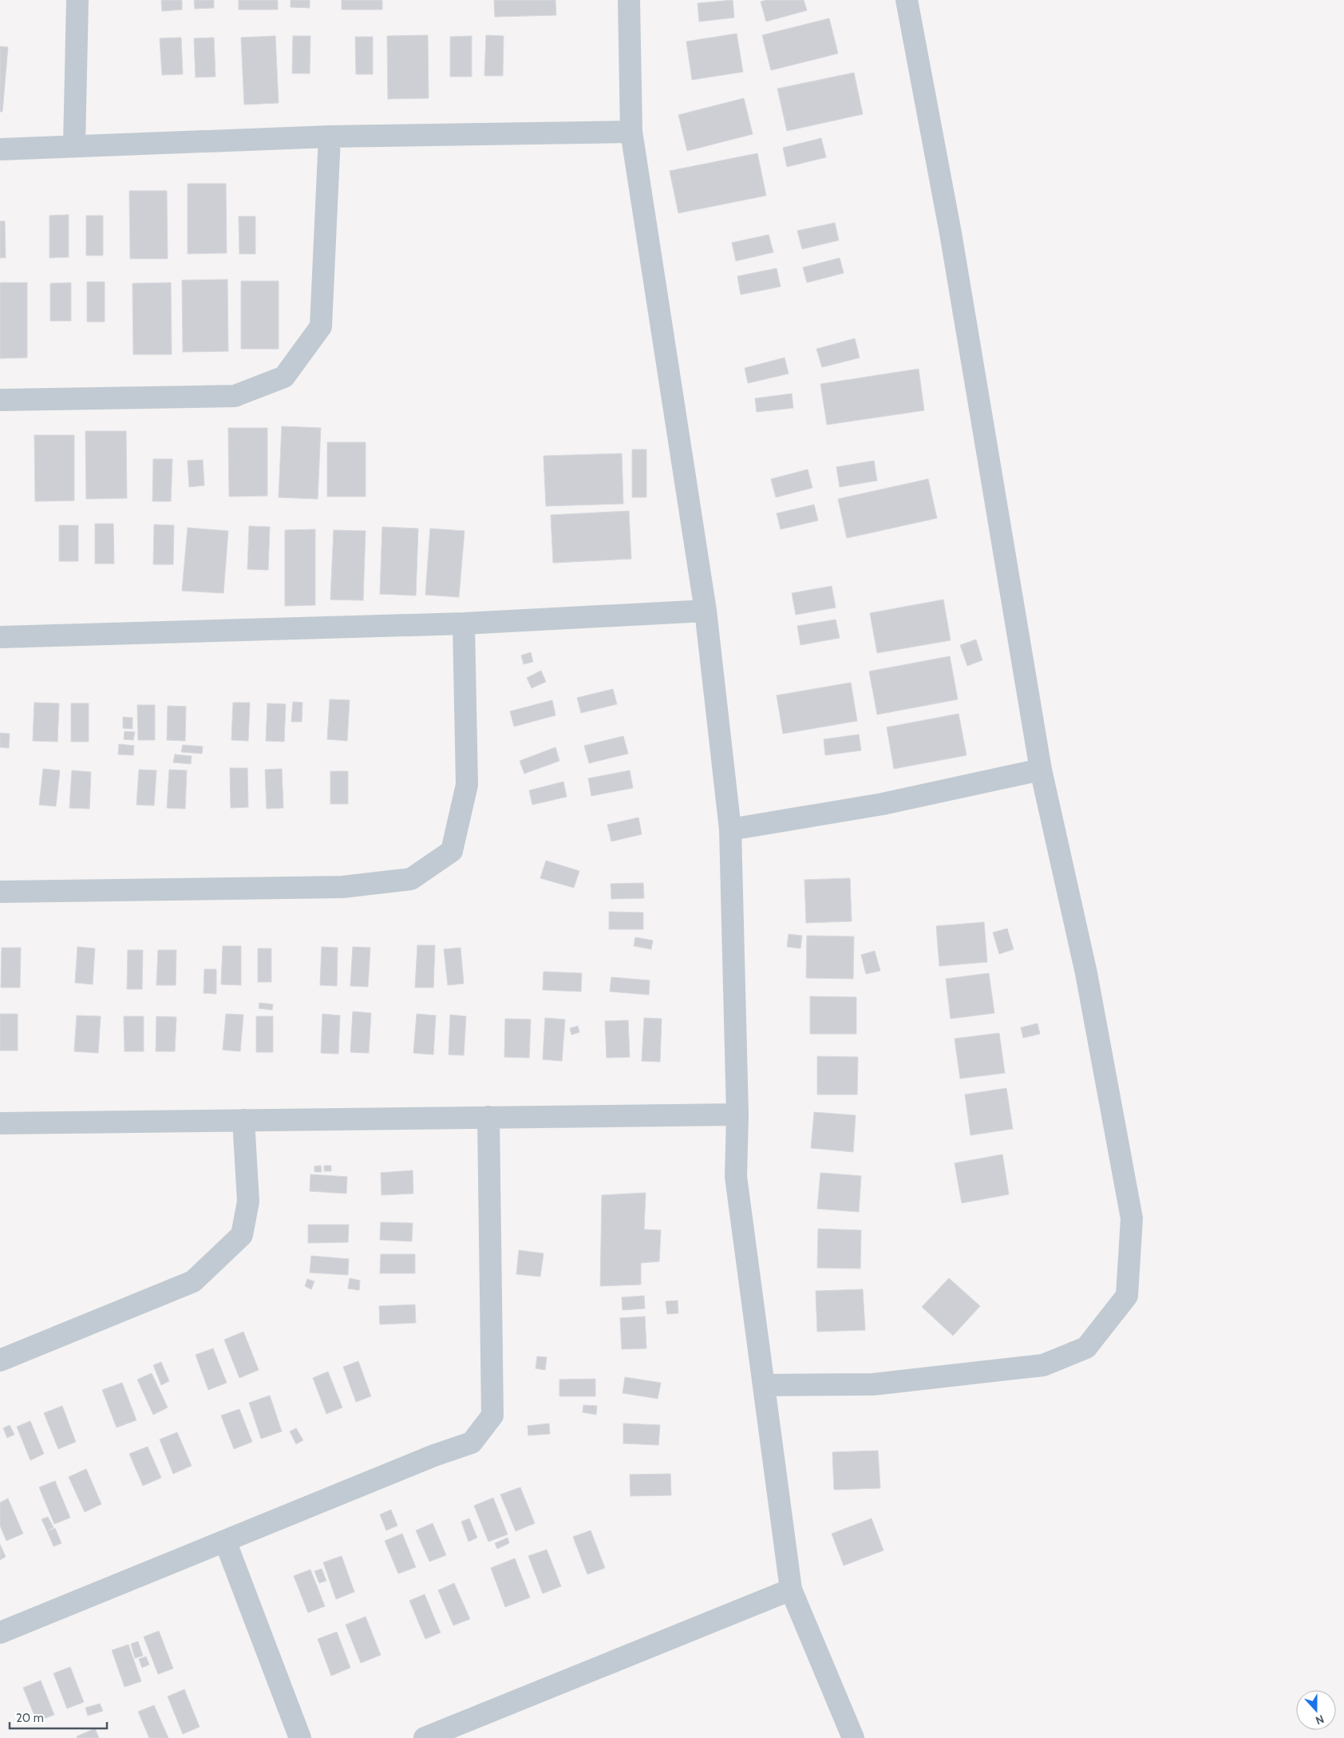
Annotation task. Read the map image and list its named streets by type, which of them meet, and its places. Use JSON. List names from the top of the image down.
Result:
{
  "scale_bar": "20 m",
  "north": "bottom"
}
